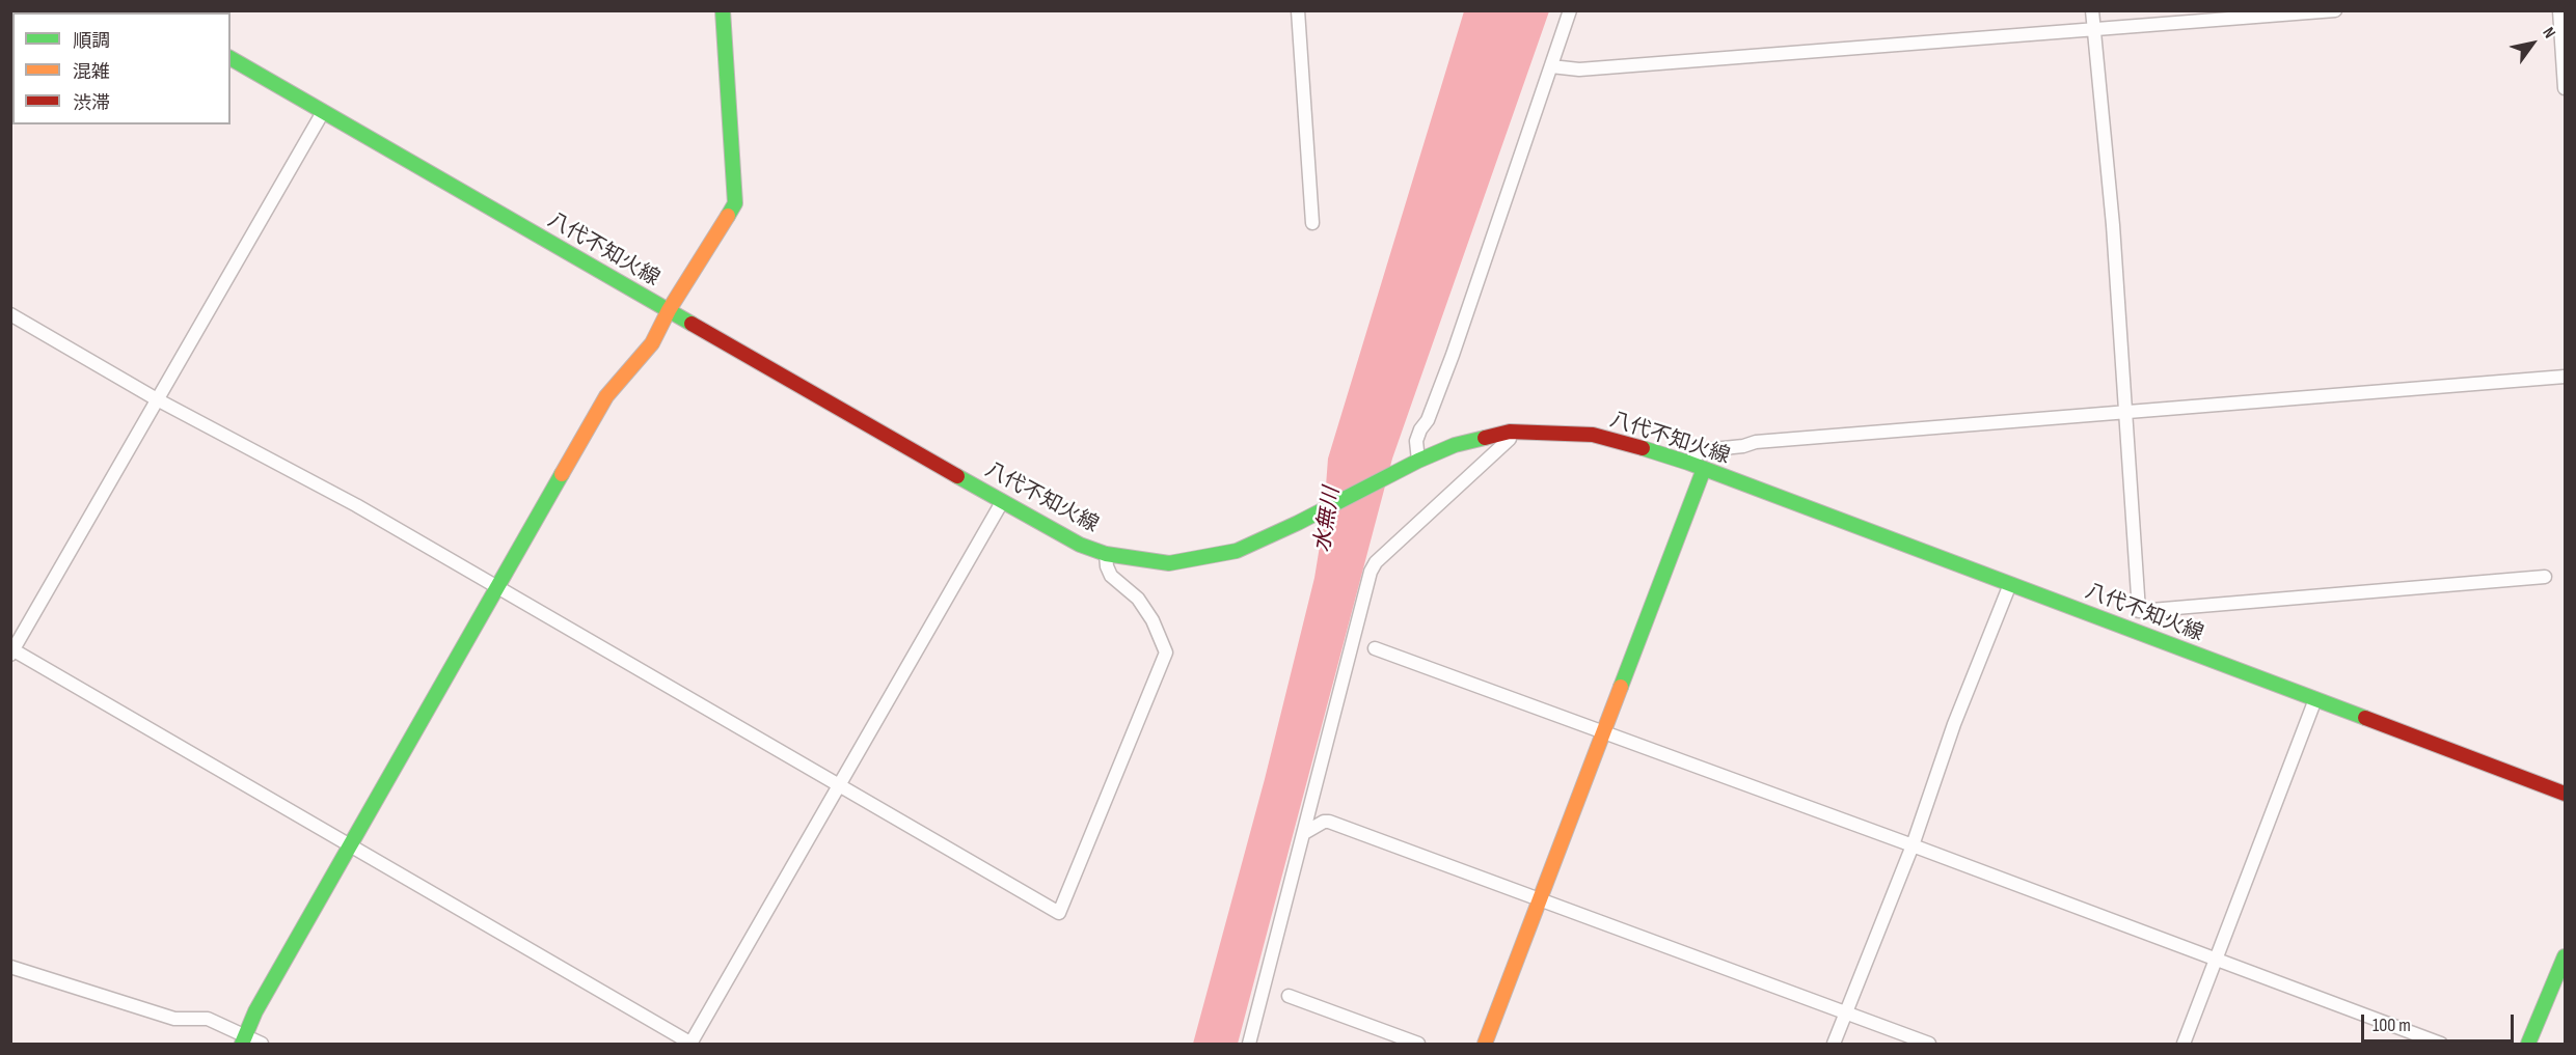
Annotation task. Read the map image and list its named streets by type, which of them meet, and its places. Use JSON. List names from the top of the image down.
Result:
{
  "streets": {
    "main road": ["八代不知火線"]
  },
  "water": ["水無川"],
  "legend": ["順調", "混雑", "渋滞"],
  "scale_bar": "100 m",
  "north": "top right"
}
